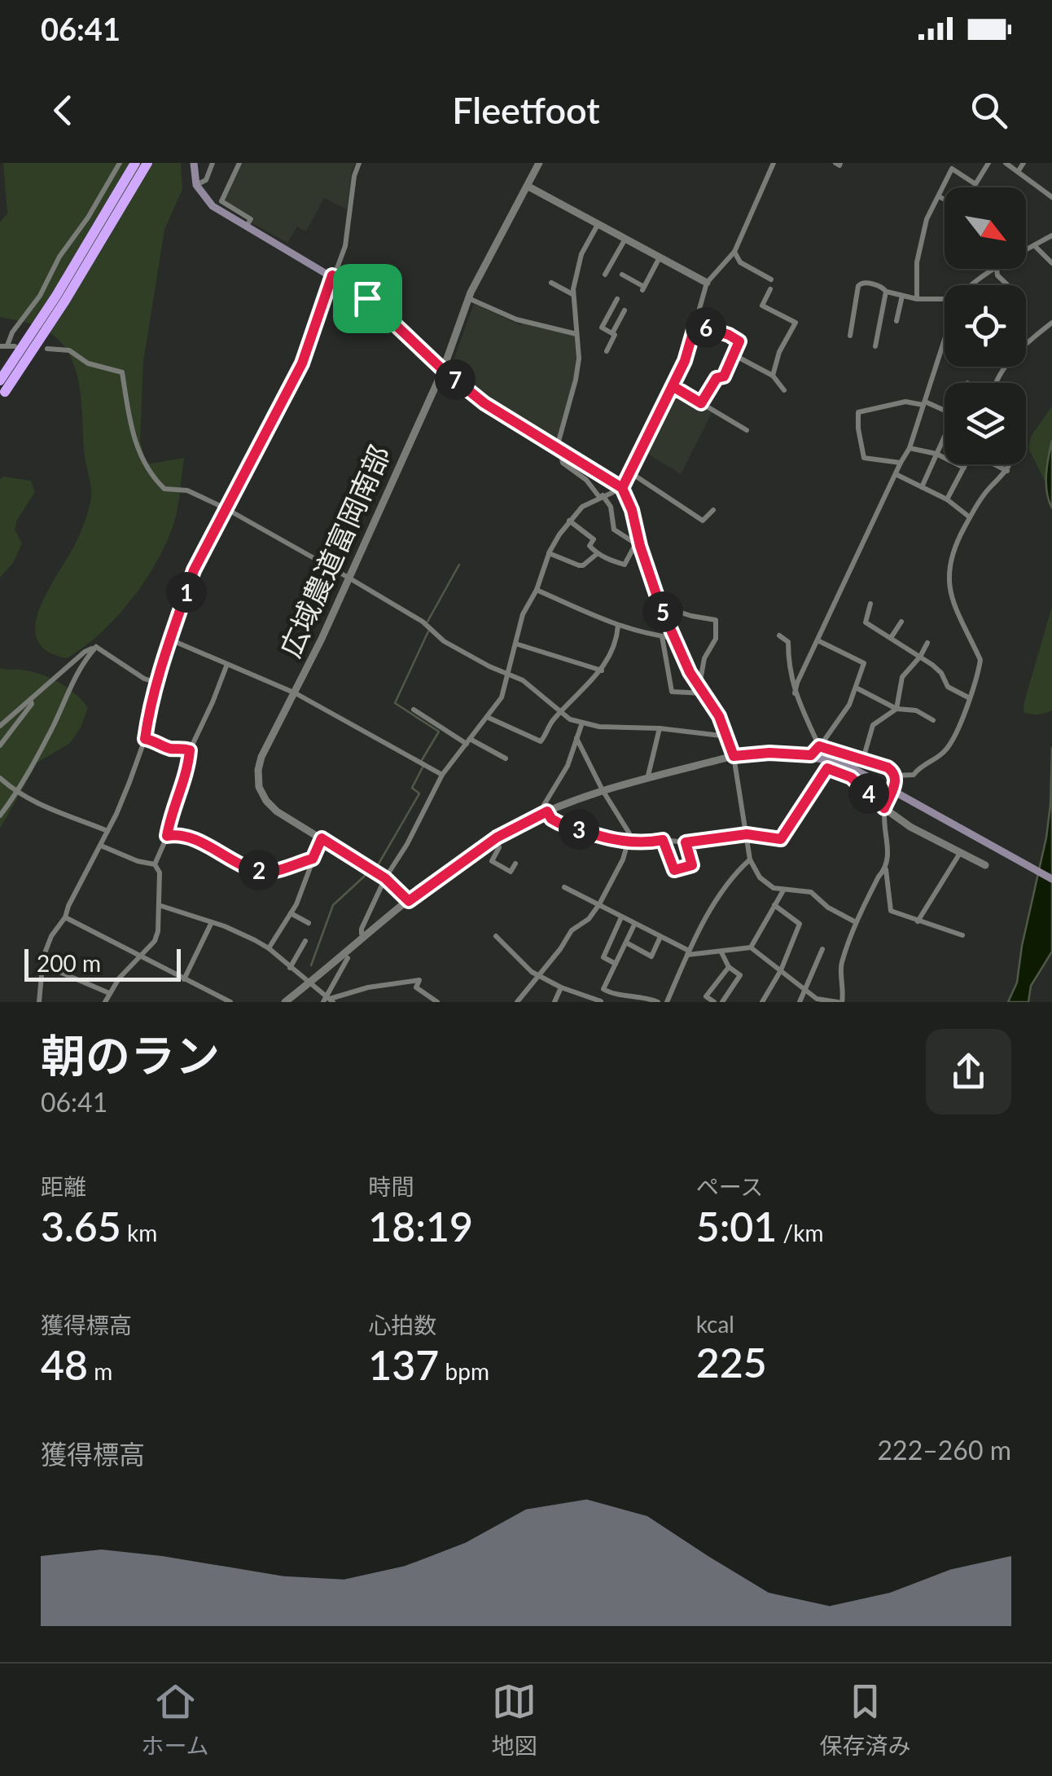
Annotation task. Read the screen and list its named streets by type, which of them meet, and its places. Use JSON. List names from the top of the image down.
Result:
{
  "streets": {
    "street": ["広域農道富岡南部"]
  },
  "scale_bar": "200 m",
  "north": "bottom right",
  "page": {
    "status": "06:41",
    "header": "Fleetfoot",
    "pins": [
      "6",
      "7",
      "1",
      "5",
      "4",
      "3",
      "2"
    ],
    "scale": "200 m",
    "heading": ["朝のラン", "06:41"],
    "stats": [
      ["距離", "3.65 km"],
      ["時間", "18:19"],
      ["ペース", "5:01 /km"],
      ["獲得標高", "48 m"],
      ["心拍数", "137 bpm"],
      ["kcal", "225"]
    ],
    "chart": ["獲得標高", "222–260 m"],
    "tabs": ["ホーム", "地図", "保存済み"]
  }
}
